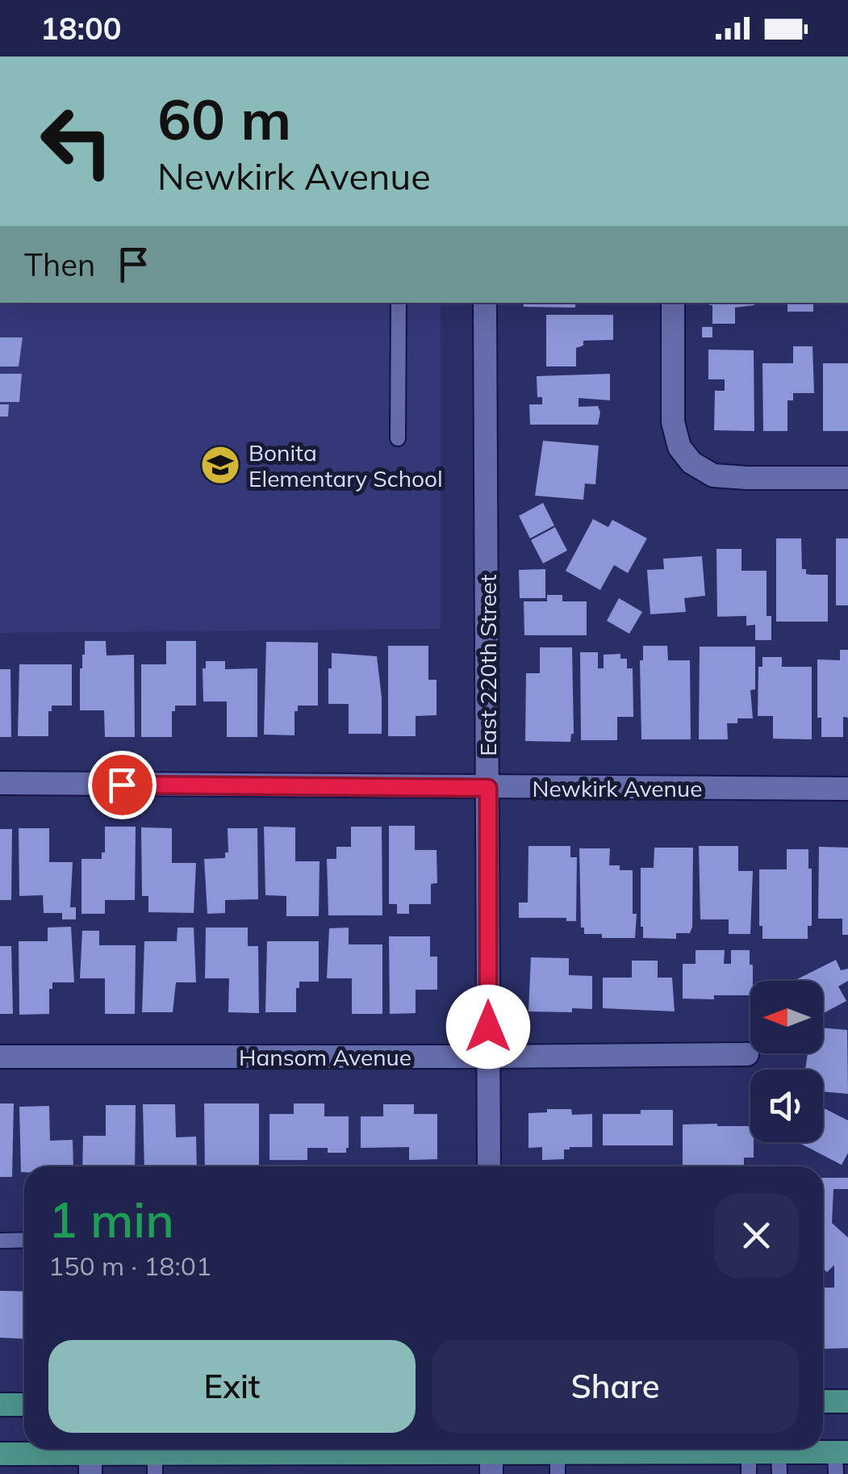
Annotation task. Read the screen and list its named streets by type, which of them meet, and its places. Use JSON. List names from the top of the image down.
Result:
{
  "streets": {
    "street": ["East 220th Street", "Newkirk Avenue", "Hansom Avenue"]
  },
  "crossings": [
    ["East 220th Street", "Newkirk Avenue"],
    ["East 220th Street", "Hansom Avenue"]
  ],
  "places": {
    "school or university": ["Bonita Elementary School"]
  },
  "north": "left",
  "page": {
    "status": "18:00",
    "turn": ["60 m", "Newkirk Avenue"],
    "then": "Then",
    "heading": ["1 min", "150 m · 18:01"],
    "buttons": ["Exit", "Share"]
  }
}
